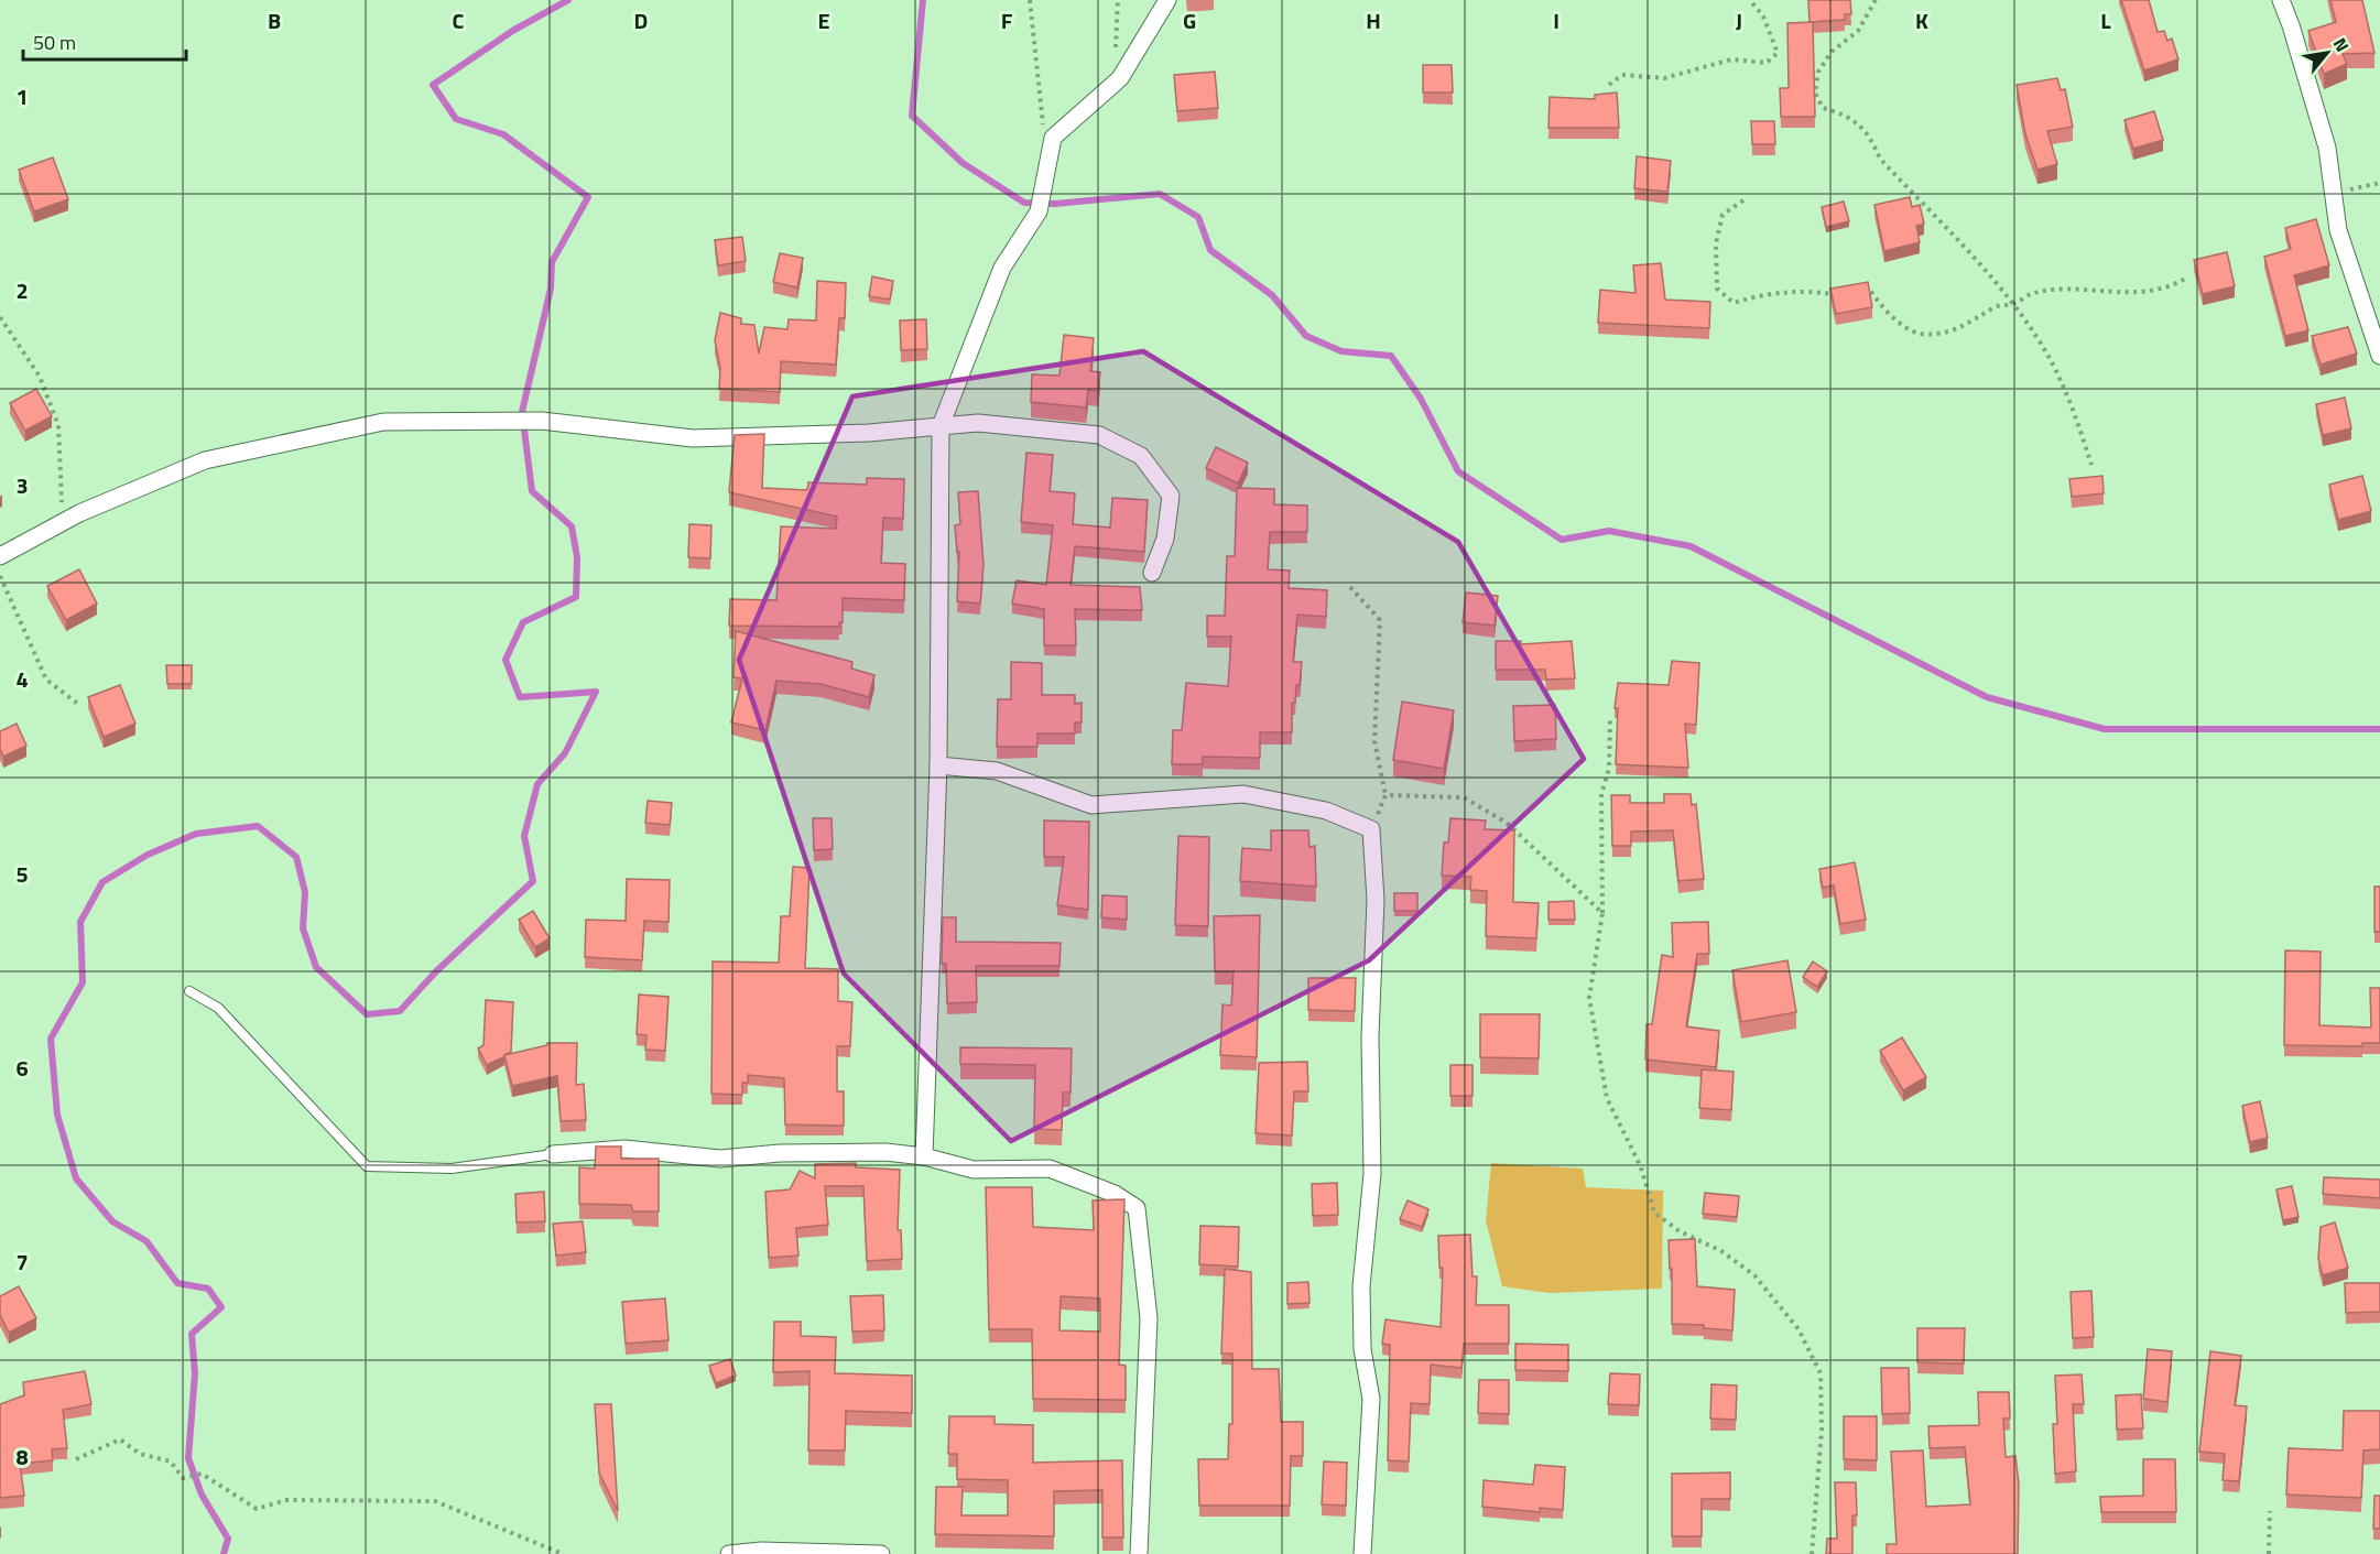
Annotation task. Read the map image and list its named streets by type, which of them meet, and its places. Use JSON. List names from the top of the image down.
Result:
{
  "scale_bar": "50 m",
  "north": "top right",
  "grid": {
    "columns": [
      "B",
      "C",
      "D",
      "E",
      "F",
      "G",
      "H",
      "I",
      "J",
      "K",
      "L"
    ],
    "rows": [
      "1",
      "2",
      "3",
      "4",
      "5",
      "6",
      "7",
      "8"
    ]
  }
}
